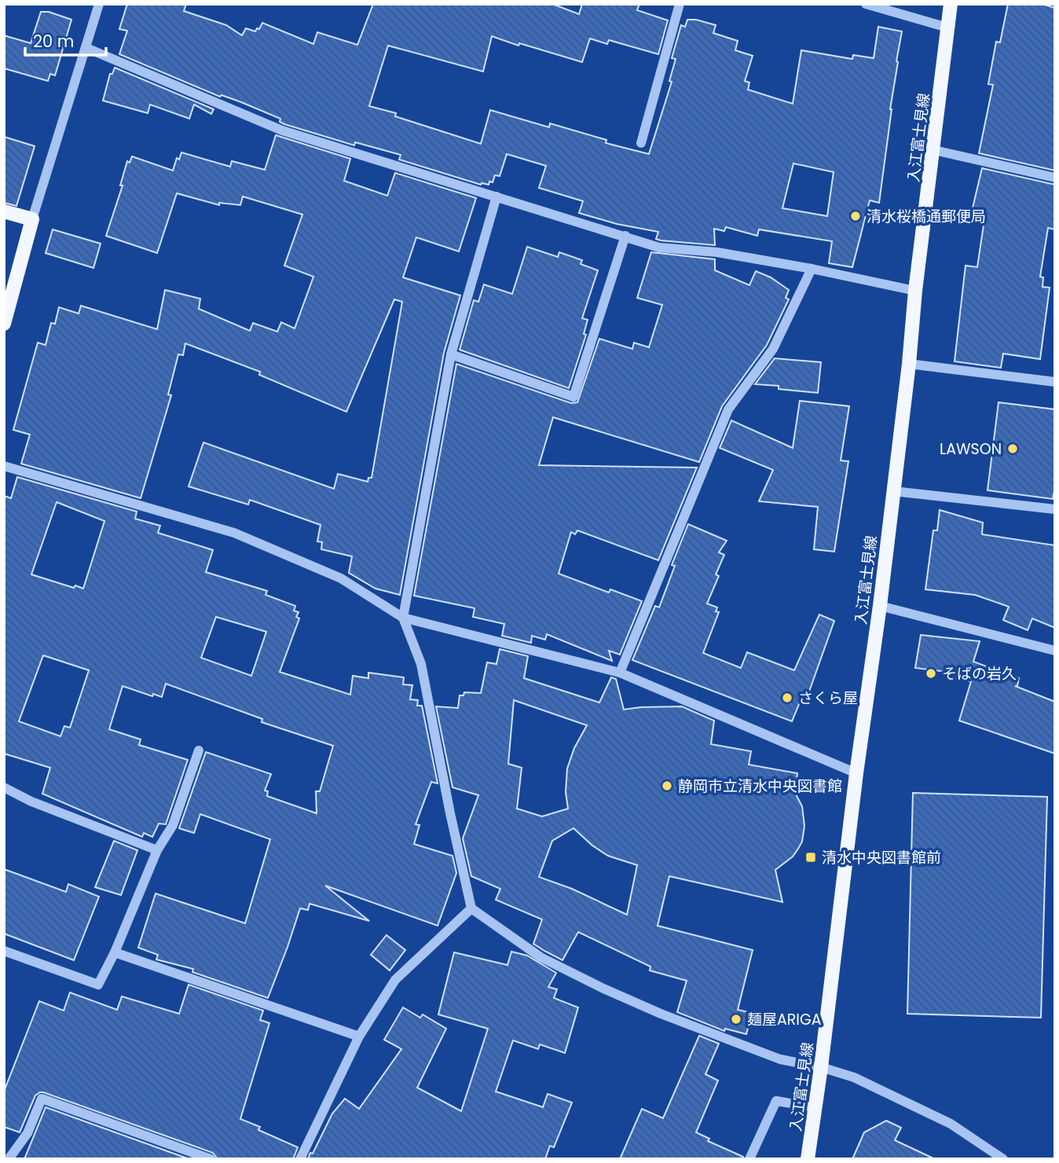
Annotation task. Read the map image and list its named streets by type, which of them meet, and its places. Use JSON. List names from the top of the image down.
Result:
{
  "streets": {
    "main road": ["入江富士見線"]
  },
  "places": {
    "other": [
      "清水桜橋通郵便局",
      "LAWSON",
      "そばの岩久",
      "さくら屋",
      "静岡市立清水中央図書館",
      "麺屋ARIGA"
    ],
    "transit": ["清水中央図書館前"]
  },
  "scale_bar": "20 m"
}
